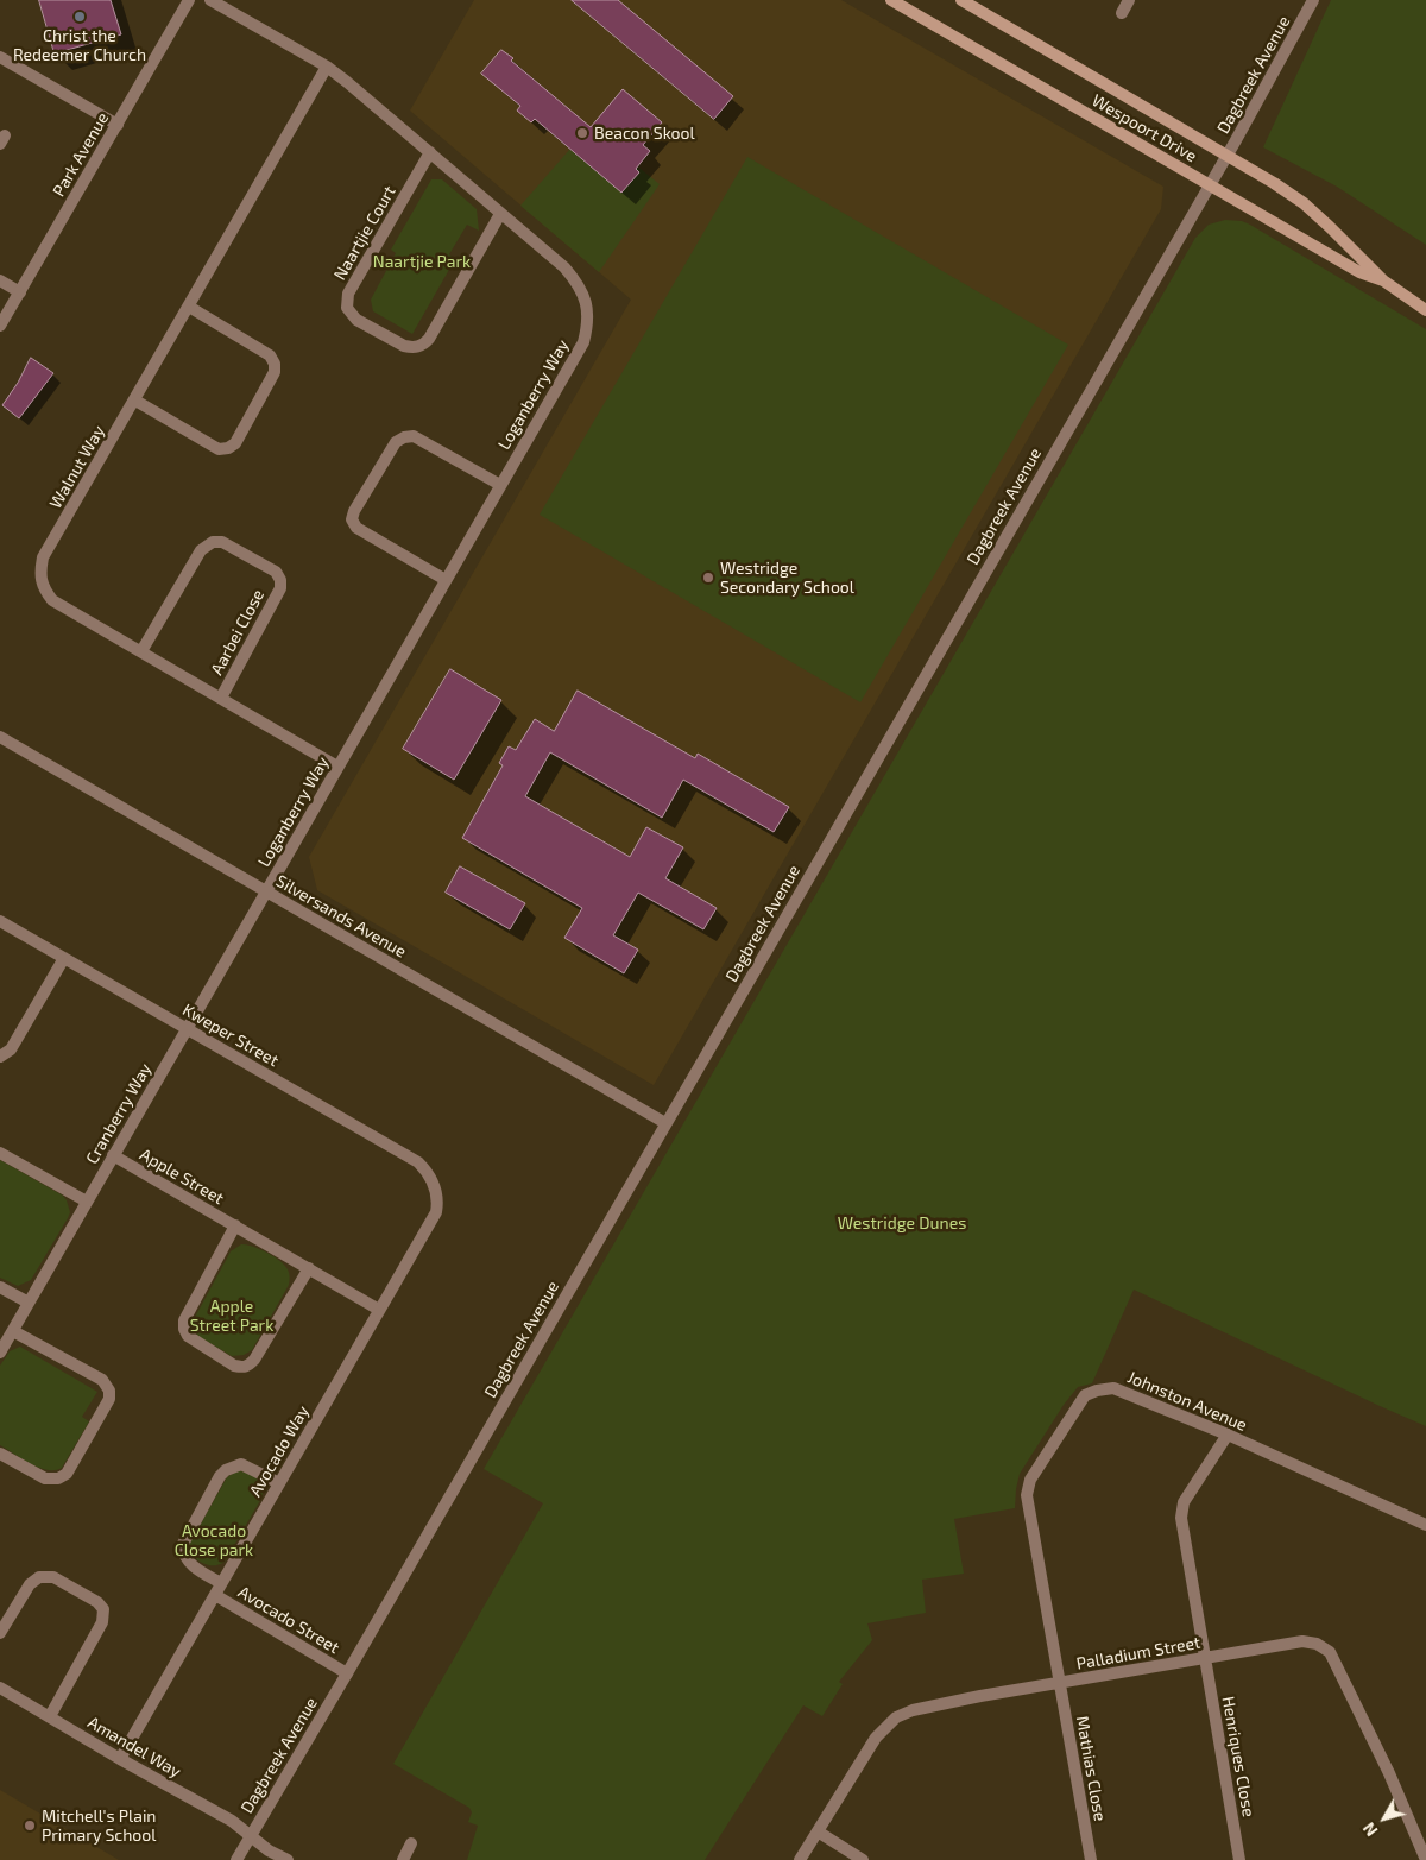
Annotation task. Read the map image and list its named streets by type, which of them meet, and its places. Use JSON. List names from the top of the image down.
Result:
{
  "streets": {
    "main road": ["Wespoort Drive"],
    "street": [
      "Dagbreek Avenue",
      "Park Avenue",
      "Naartjie Court",
      "Loganberry Way",
      "Walnut Way",
      "Aarbei Close",
      "Silversands Avenue",
      "Kweper Street",
      "Cranberry Way",
      "Apple Street",
      "Johnston Avenue",
      "Avocado Way",
      "Avocado Street",
      "Palladium Street",
      "Amandel Way",
      "Henriques Close",
      "Mathias Close"
    ]
  },
  "crossings": [
    ["Dagbreek Avenue", "Wespoort Drive"],
    ["Dagbreek Avenue", "Silversands Avenue"],
    ["Dagbreek Avenue", "Avocado Street"],
    ["Dagbreek Avenue", "Amandel Way"],
    ["Naartjie Court", "Loganberry Way"],
    ["Loganberry Way", "Walnut Way"],
    ["Loganberry Way", "Silversands Avenue"],
    ["Loganberry Way", "Cranberry Way"],
    ["Walnut Way", "Aarbei Close"],
    ["Silversands Avenue", "Cranberry Way"],
    ["Kweper Street", "Cranberry Way"],
    ["Kweper Street", "Avocado Way"],
    ["Cranberry Way", "Apple Street"],
    ["Apple Street", "Avocado Way"],
    ["Johnston Avenue", "Palladium Street"],
    ["Johnston Avenue", "Henriques Close"],
    ["Johnston Avenue", "Mathias Close"],
    ["Avocado Way", "Avocado Street"],
    ["Avocado Way", "Amandel Way"],
    ["Palladium Street", "Henriques Close"],
    ["Palladium Street", "Mathias Close"]
  ],
  "parks": [
    "Naartjie Park",
    "Westridge Dunes",
    "Apple Street Park",
    "Avocado Close park"
  ],
  "places": [
    "Christ the Redeemer Church",
    "Beacon Skool",
    "Westridge Secondary School",
    "Mitchell's Plain Primary School"
  ],
  "north": "bottom left"
}
